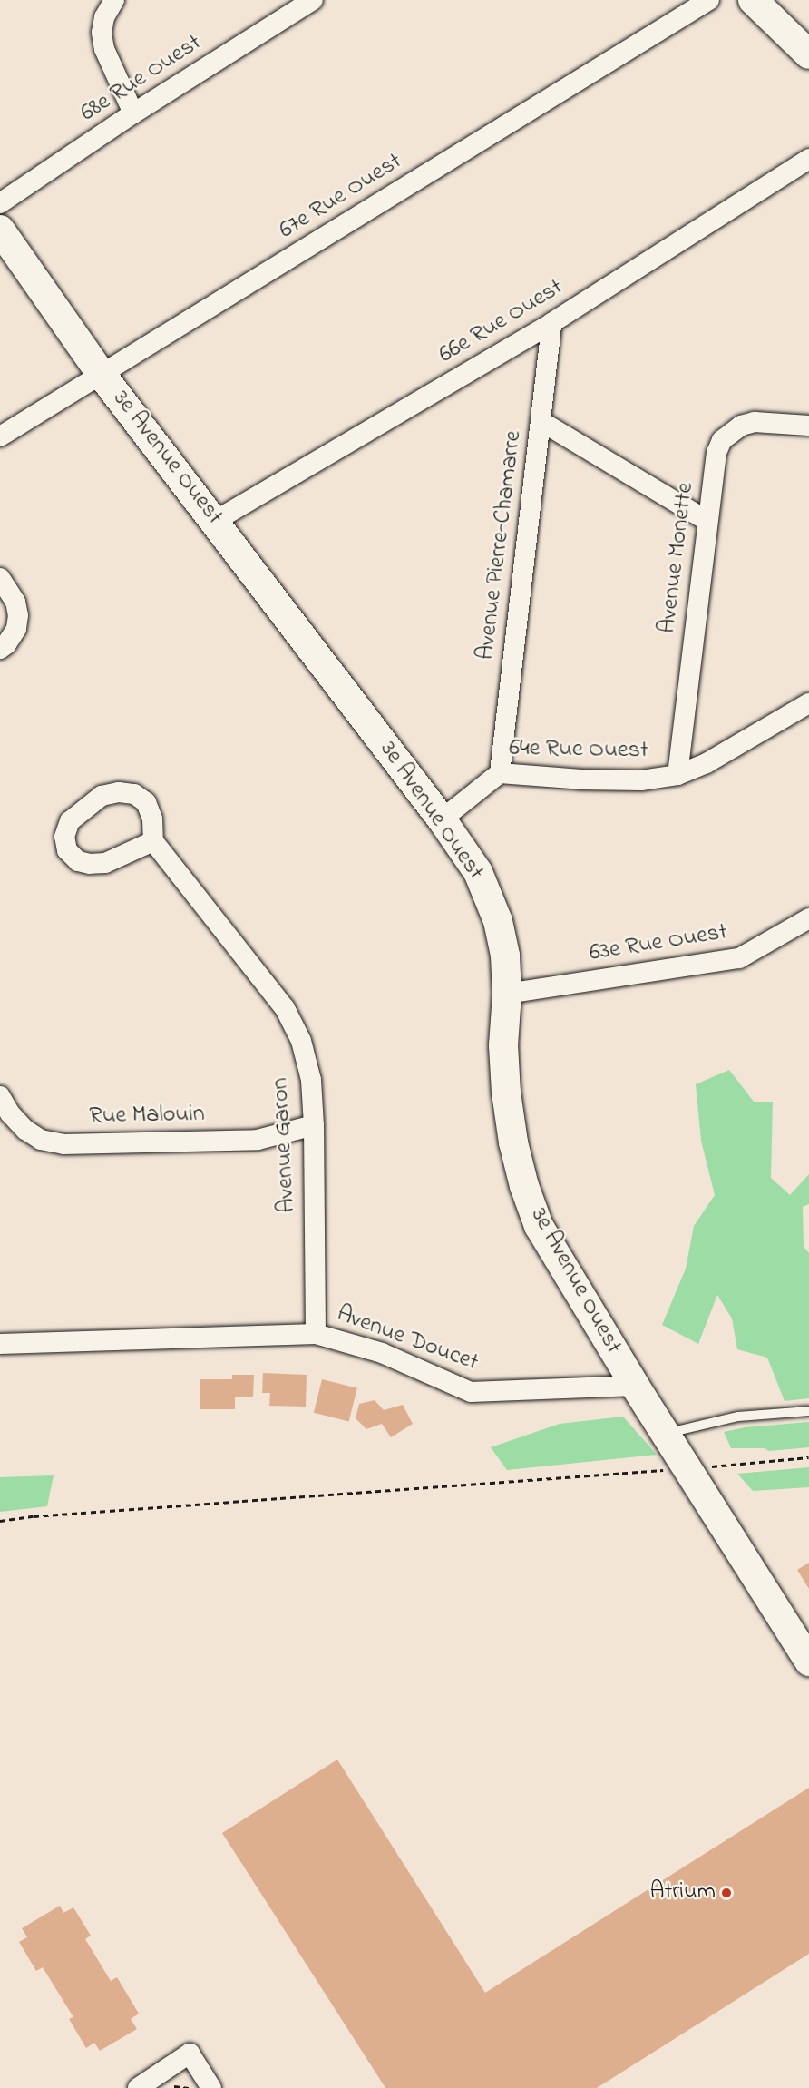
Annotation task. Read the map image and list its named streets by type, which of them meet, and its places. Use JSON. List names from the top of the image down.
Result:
{
  "streets": {
    "street": [
      "68e Rue Ouest",
      "67e Rue Ouest",
      "66e Rue Ouest",
      "3e Avenue Ouest",
      "Avenue Pierre-Chamarre",
      "Avenue Monette",
      "64e Rue Ouest",
      "63e Rue Ouest",
      "Rue Malouin",
      "Avenue Garon",
      "Avenue Doucet"
    ]
  },
  "crossings": [
    ["67e Rue Ouest", "3e Avenue Ouest"],
    ["66e Rue Ouest", "3e Avenue Ouest"],
    ["66e Rue Ouest", "Avenue Pierre-Chamarre"],
    ["3e Avenue Ouest", "64e Rue Ouest"],
    ["3e Avenue Ouest", "63e Rue Ouest"],
    ["3e Avenue Ouest", "Avenue Doucet"],
    ["Avenue Pierre-Chamarre", "64e Rue Ouest"],
    ["Avenue Monette", "64e Rue Ouest"],
    ["Rue Malouin", "Avenue Garon"],
    ["Avenue Garon", "Avenue Doucet"]
  ],
  "places": ["Atrium"]
}
